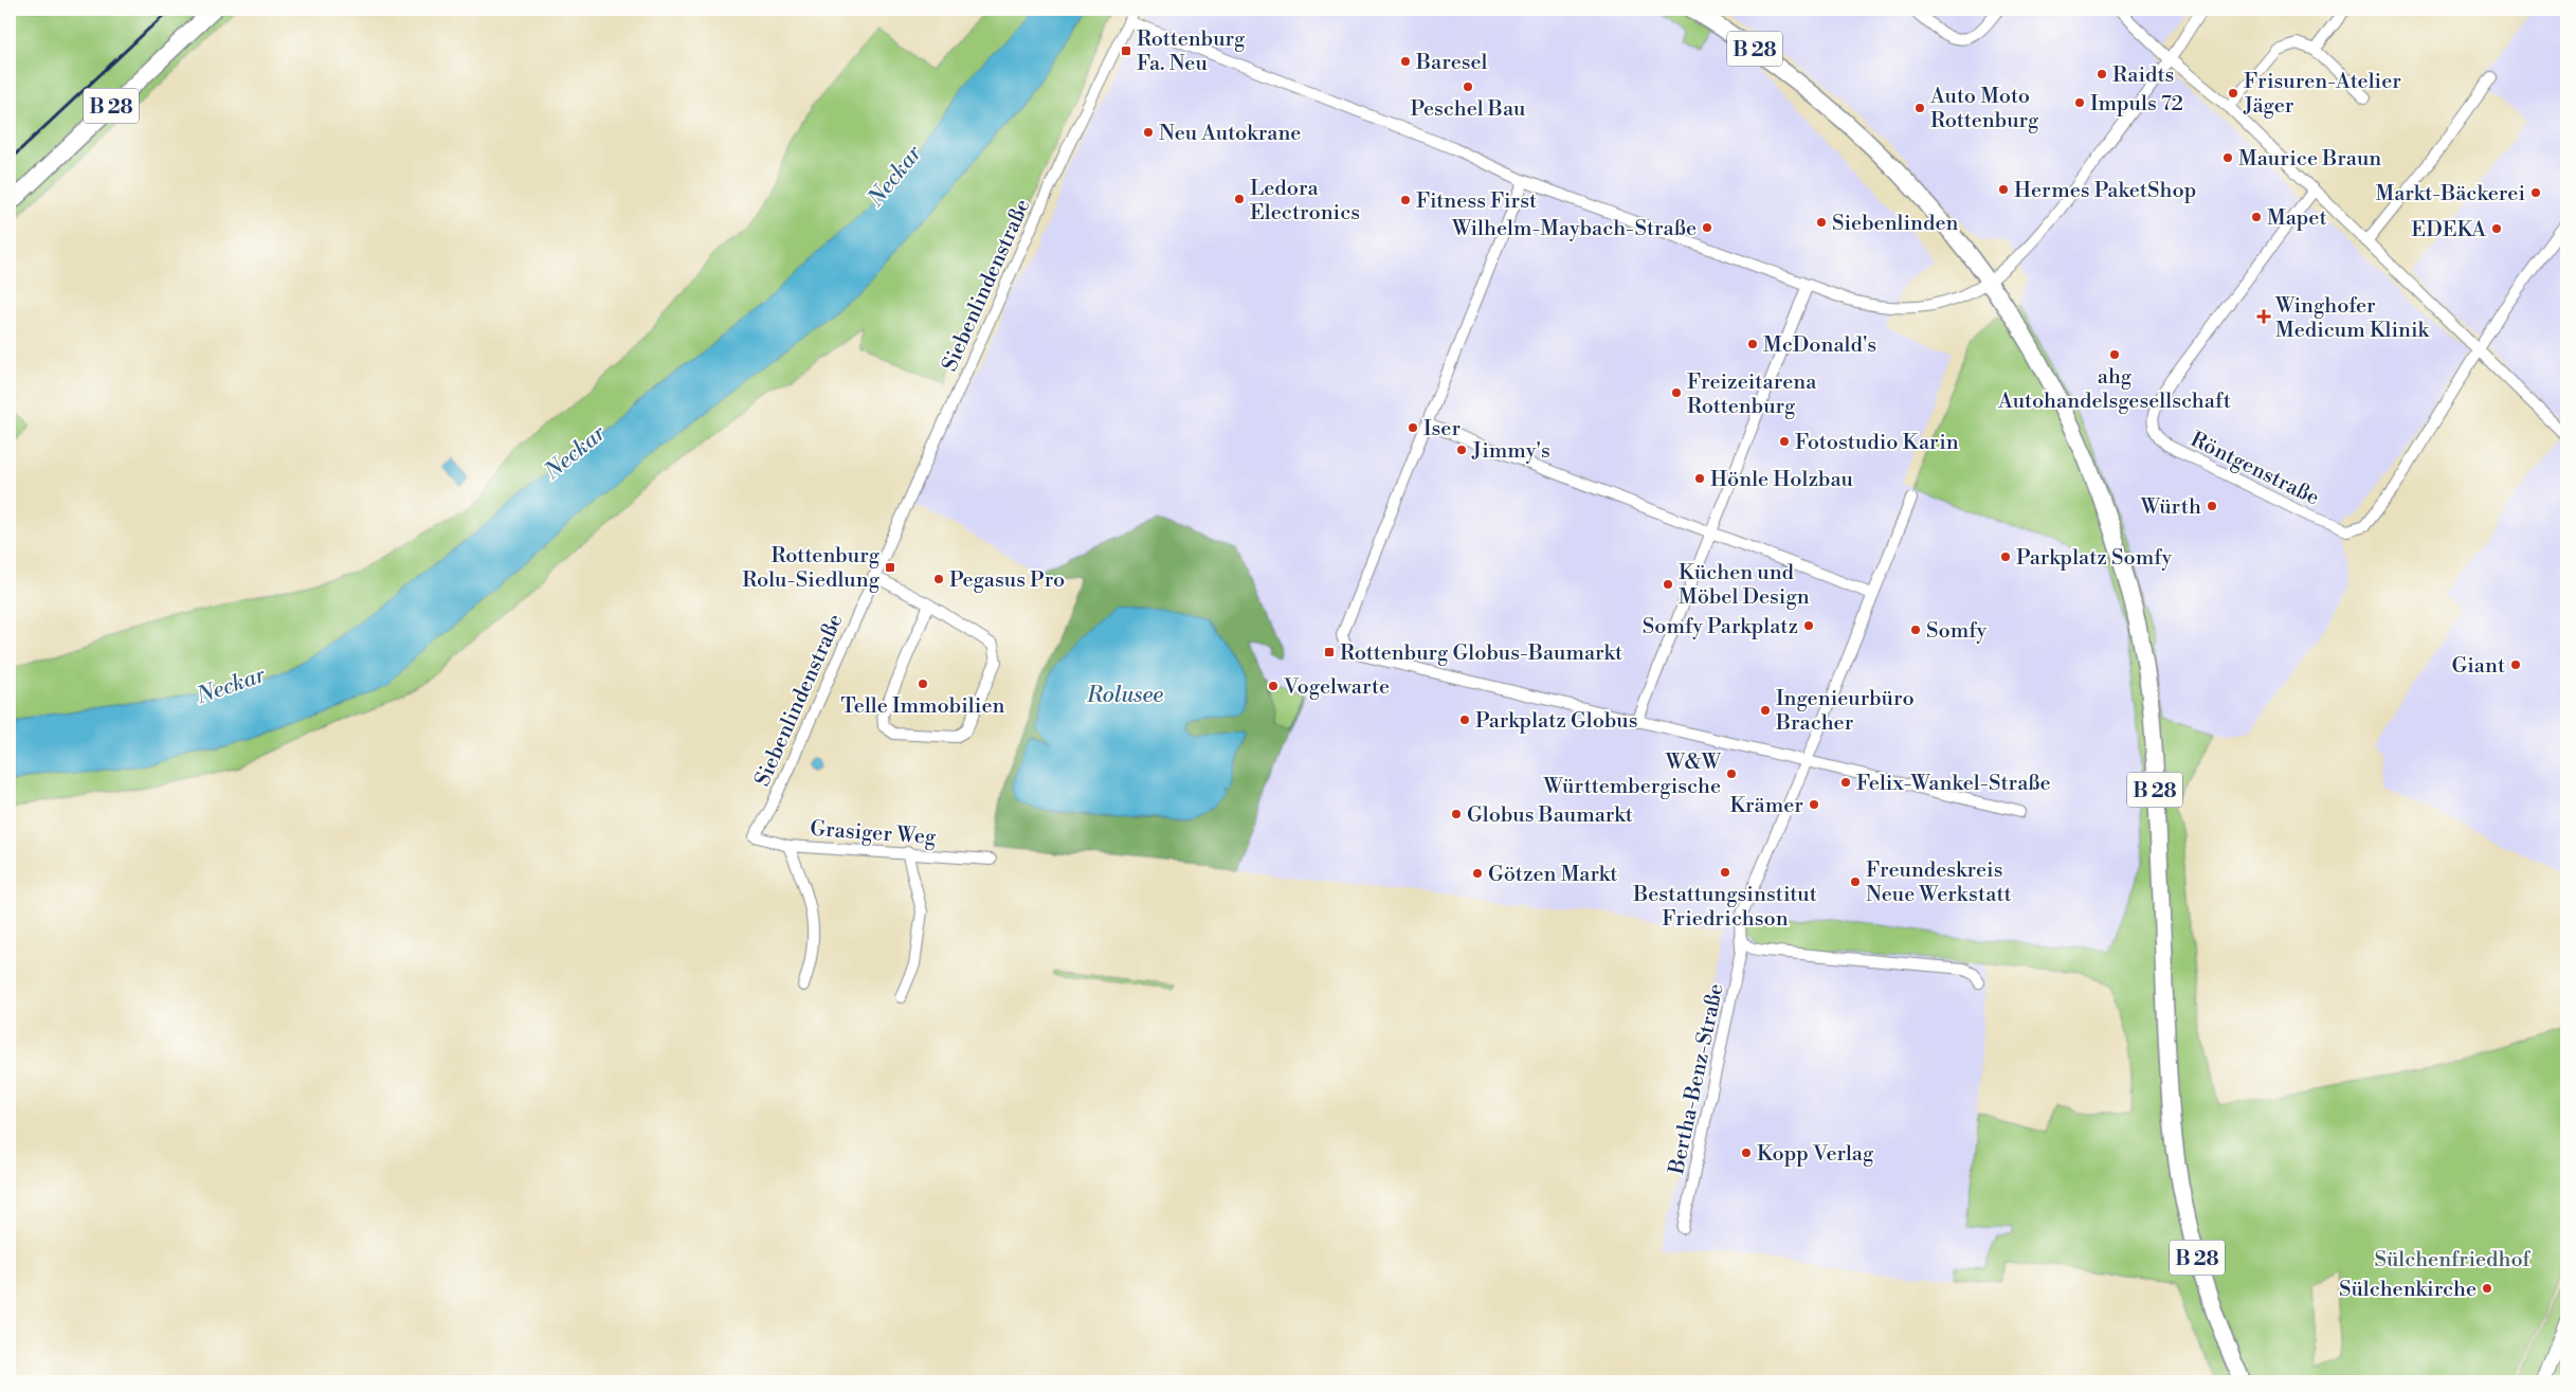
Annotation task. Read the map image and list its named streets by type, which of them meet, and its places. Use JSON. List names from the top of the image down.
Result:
{
  "streets": {
    "main road": ["B 28"],
    "street": [
      "Siebenlindenstraße",
      "Röntgenstraße",
      "Grasiger Weg",
      "Bertha-Benz-Straße"
    ]
  },
  "crossings": [
    ["Siebenlindenstraße", "Grasiger Weg"]
  ],
  "water": ["Neckar", "Rolusee"],
  "parks": ["Sülchenfriedhof"],
  "places": {
    "transit": ["Rottenburg Fa. Neu", "Rottenburg Rolu-Siedlung", "Rottenburg Globus-Baumarkt"],
    "other": [
      "Baresel",
      "Raidts",
      "Peschel Bau",
      "Frisuren-Atelier Jäger",
      "Impuls 72",
      "Auto Moto Rottenburg",
      "Neu Autokrane",
      "Maurice Braun",
      "Hermes PaketShop",
      "Markt-Bäckerei",
      "Ledora Electronics",
      "Fitness First",
      "Mapet",
      "Siebenlinden",
      "Wilhelm-Maybach-Straße",
      "EDEKA",
      "McDonald's",
      "ahg Autohandelsgesellschaft",
      "Freizeitarena Rottenburg",
      "Iser",
      "Fotostudio Karin",
      "Jimmy's",
      "Hönle Holzbau",
      "Würth",
      "Parkplatz Somfy",
      "Pegasus Pro",
      "Küchen und Möbel Design",
      "Somfy Parkplatz",
      "Somfy",
      "Giant",
      "Telle Immobilien",
      "Vogelwarte",
      "Ingenieurbüro Bracher",
      "Parkplatz Globus",
      "W&W Württembergische",
      "Felix-Wankel-Straße",
      "Krämer",
      "Globus Baumarkt",
      "Bestattungsinstitut Friedrichson",
      "Götzen Markt",
      "Freundeskreis Neue Werkstatt",
      "Kopp Verlag",
      "Sülchenkirche"
    ],
    "health": ["Winghofer Medicum Klinik"]
  }
}
